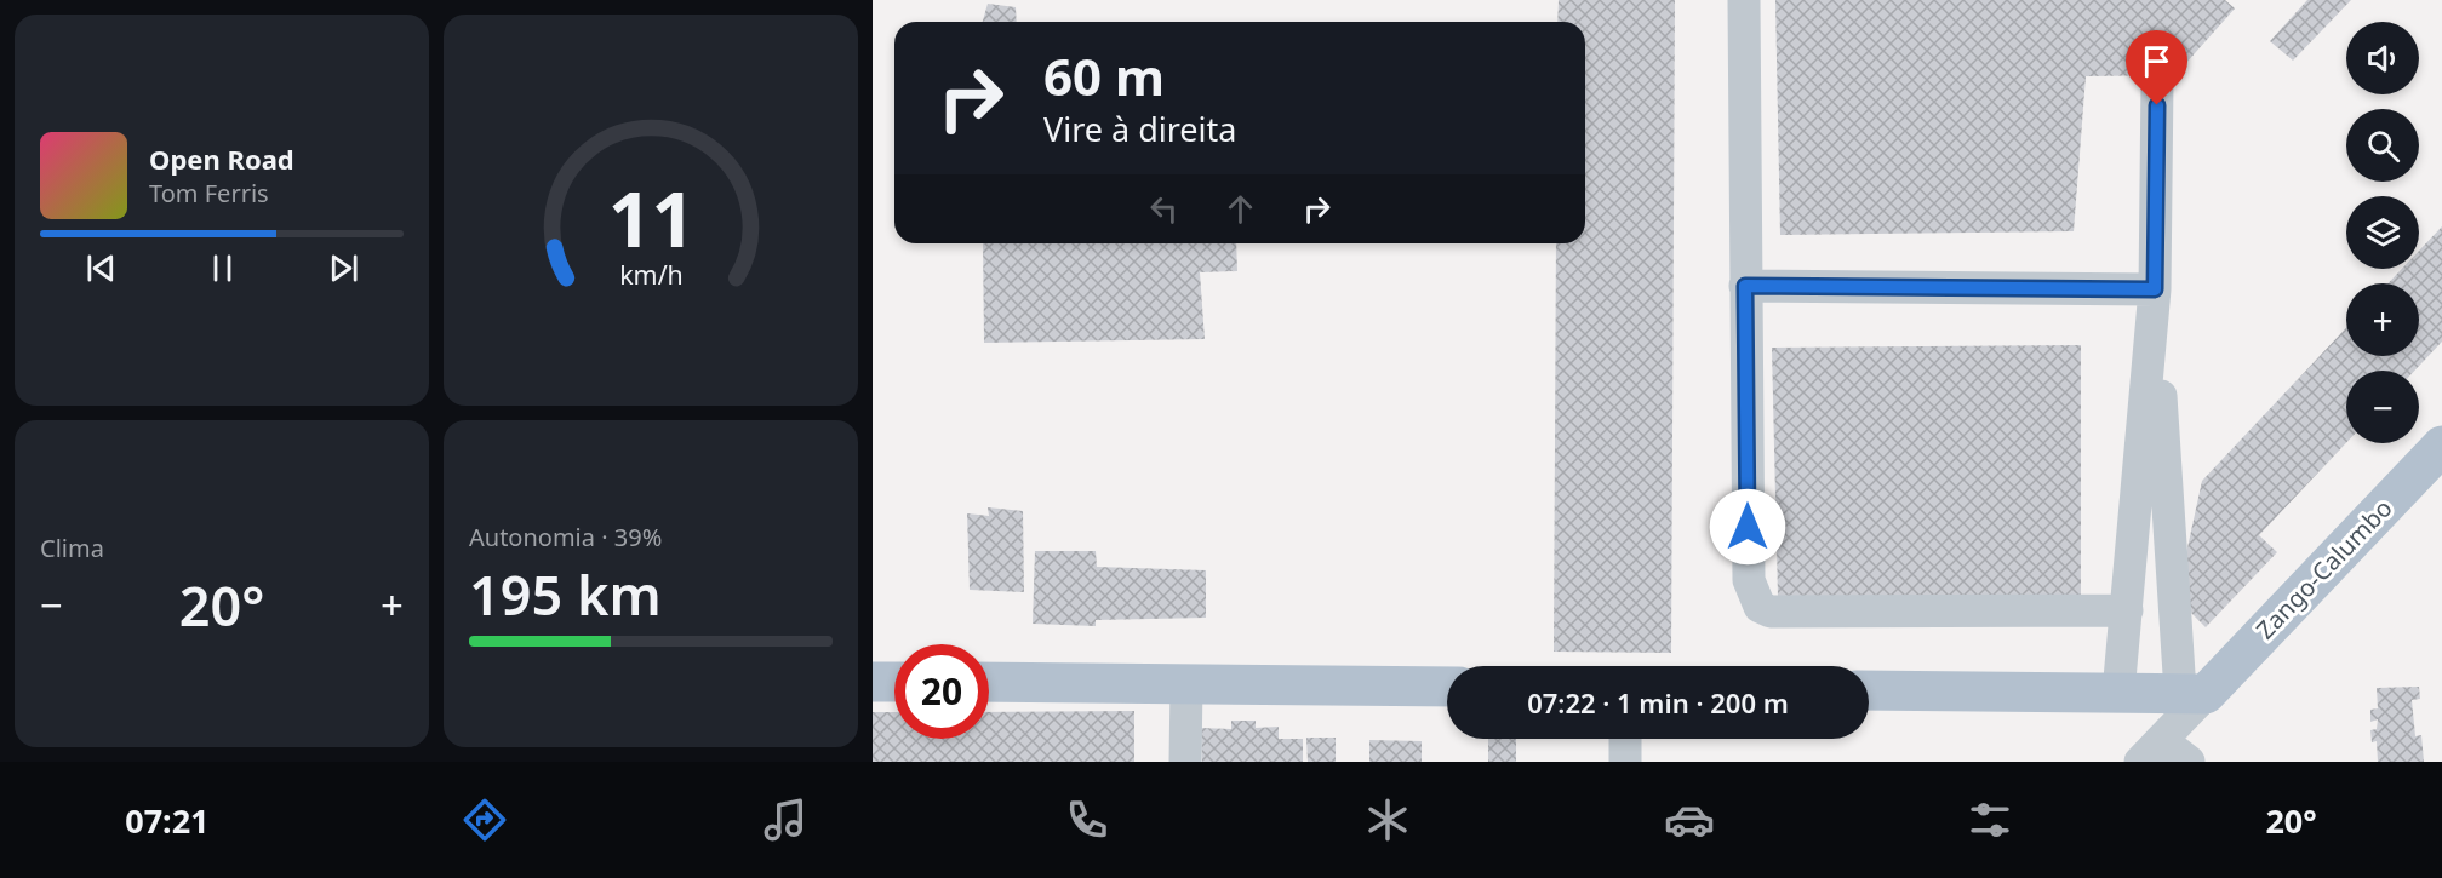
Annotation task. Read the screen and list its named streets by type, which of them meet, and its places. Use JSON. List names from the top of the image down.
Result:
{
  "streets": {
    "main road": ["Zango-Calumbo"]
  },
  "page": {
    "map_buttons": ["+", "−"],
    "turn": ["60 m", "Vire à direita"],
    "song": ["Open Road", "Tom Ferris"],
    "tile": [
      "Clima",
      ["Autonomia · 39%", "195 km"]
    ],
    "heat": ["−", "20°", "+"],
    "limit": "20",
    "trip": "07:22 · 1 min · 200 m",
    "tabs": ["07:21", "20°"],
    "gauge": ["11", "km/h"]
  }
}
